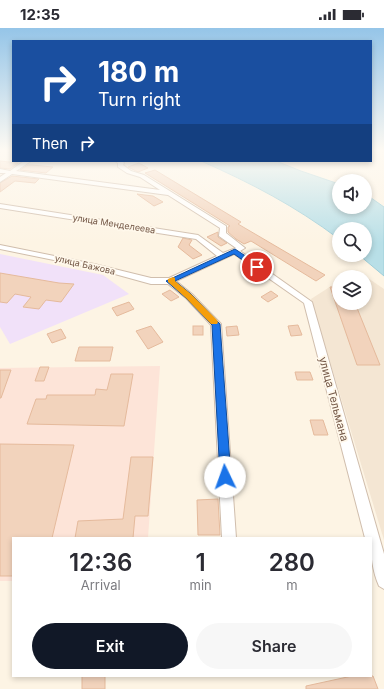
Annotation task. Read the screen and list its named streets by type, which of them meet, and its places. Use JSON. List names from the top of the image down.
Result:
{
  "streets": {
    "street": ["улица Менделеева", "улица Бажова", "улица Тельмана"]
  },
  "page": {
    "status": "12:35",
    "turn": ["180 m", "Turn right"],
    "then": "Then",
    "eta": [
      "12:36",
      "Arrival",
      "1",
      "min",
      "280",
      "m"
    ],
    "buttons": ["Exit", "Share"]
  }
}
